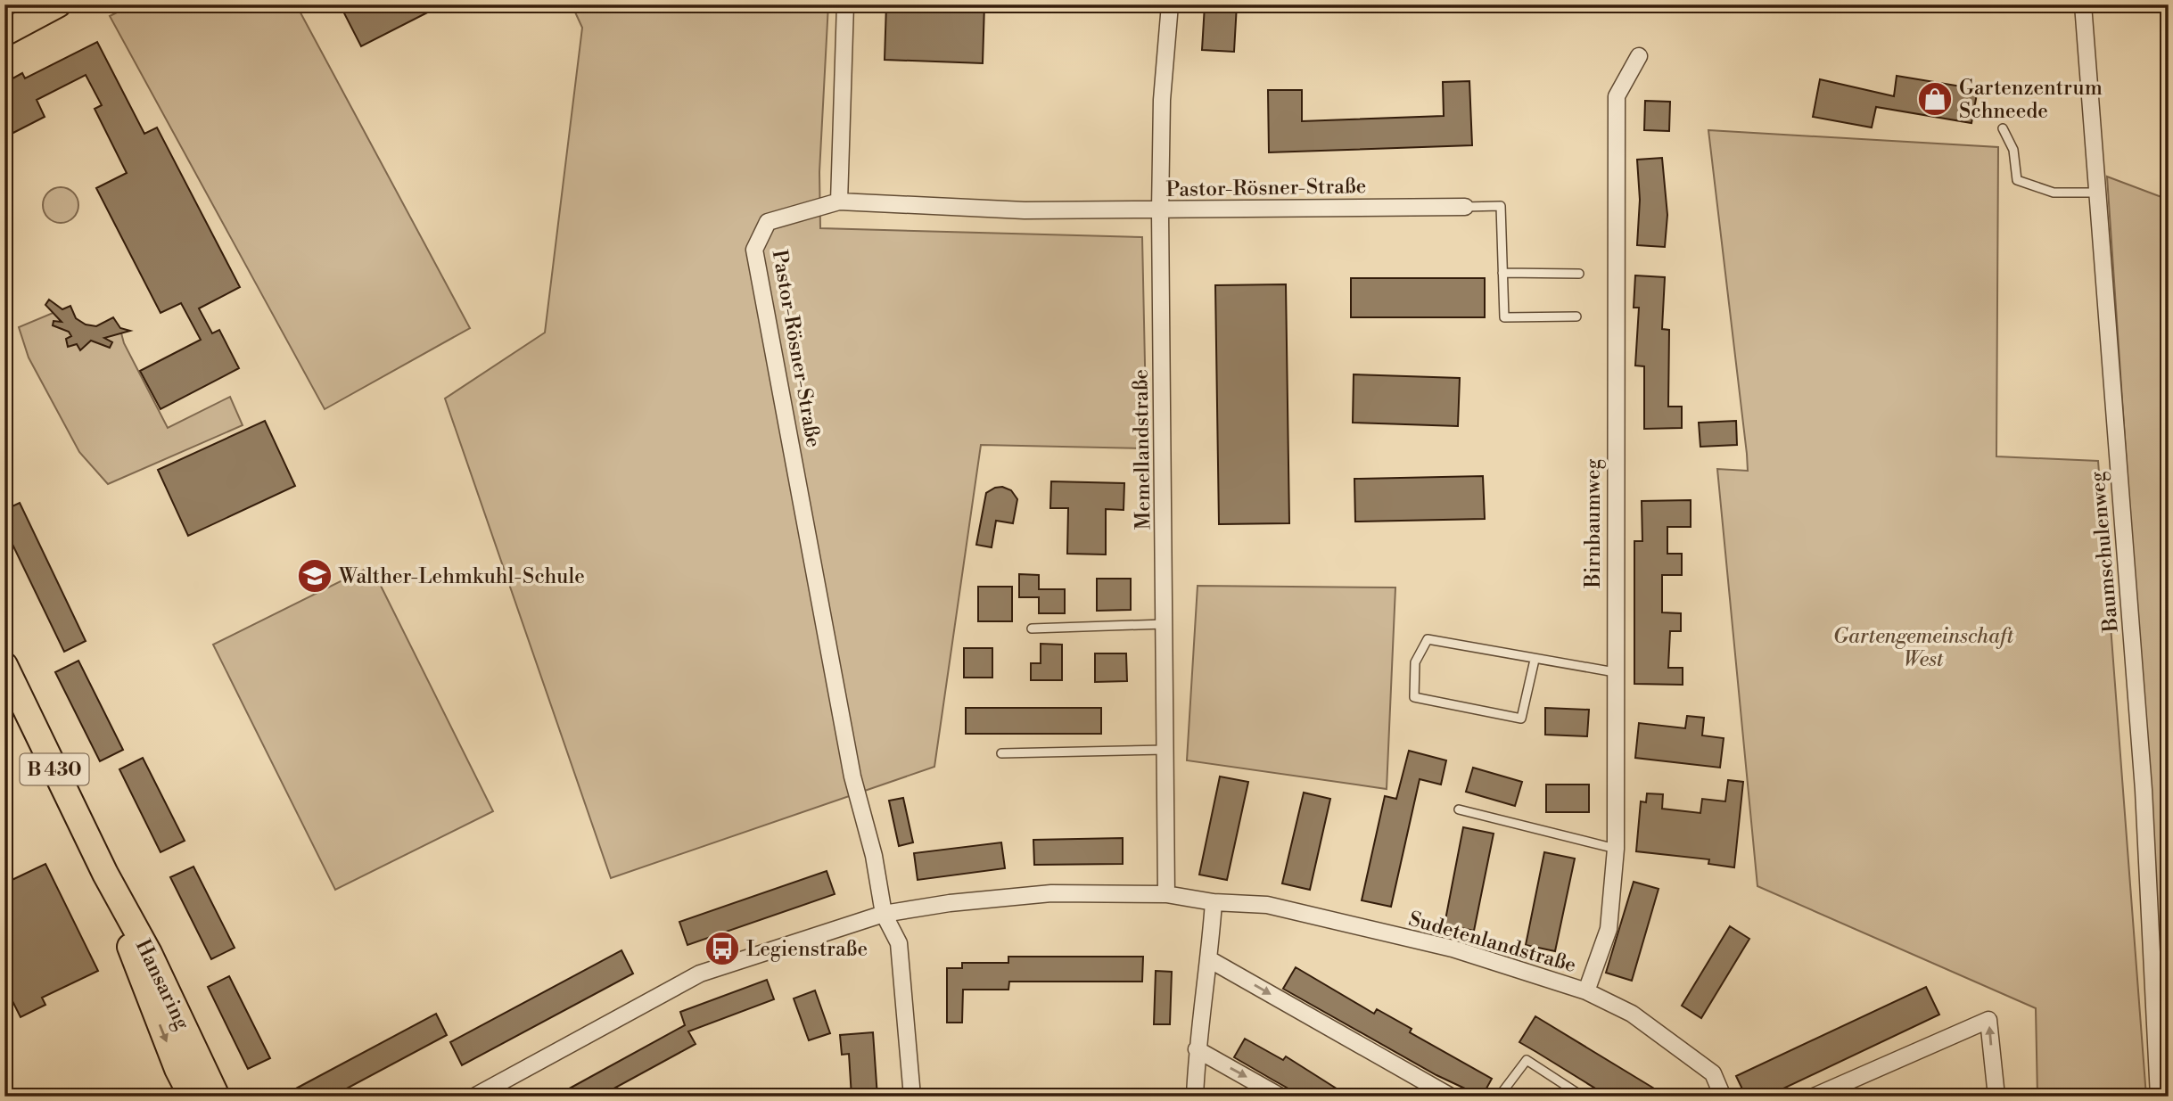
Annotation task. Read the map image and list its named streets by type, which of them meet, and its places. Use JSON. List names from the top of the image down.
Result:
{
  "streets": {
    "main road": ["B 430", "Hansaring"],
    "street": [
      "Pastor-Rösner-Straße",
      "Memellandstraße",
      "Birnbaumweg",
      "Baumschulenweg",
      "Sudetenlandstraße"
    ]
  },
  "crossings": [
    ["Pastor-Rösner-Straße", "Memellandstraße"],
    ["Memellandstraße", "Sudetenlandstraße"],
    ["Birnbaumweg", "Sudetenlandstraße"]
  ],
  "parks": ["Gartengemeinschaft West"],
  "places": {
    "shop": ["Gartenzentrum Schneede"],
    "school or university": ["Walther-Lehmkuhl-Schule"],
    "bus stop": ["Legienstraße"]
  }
}
